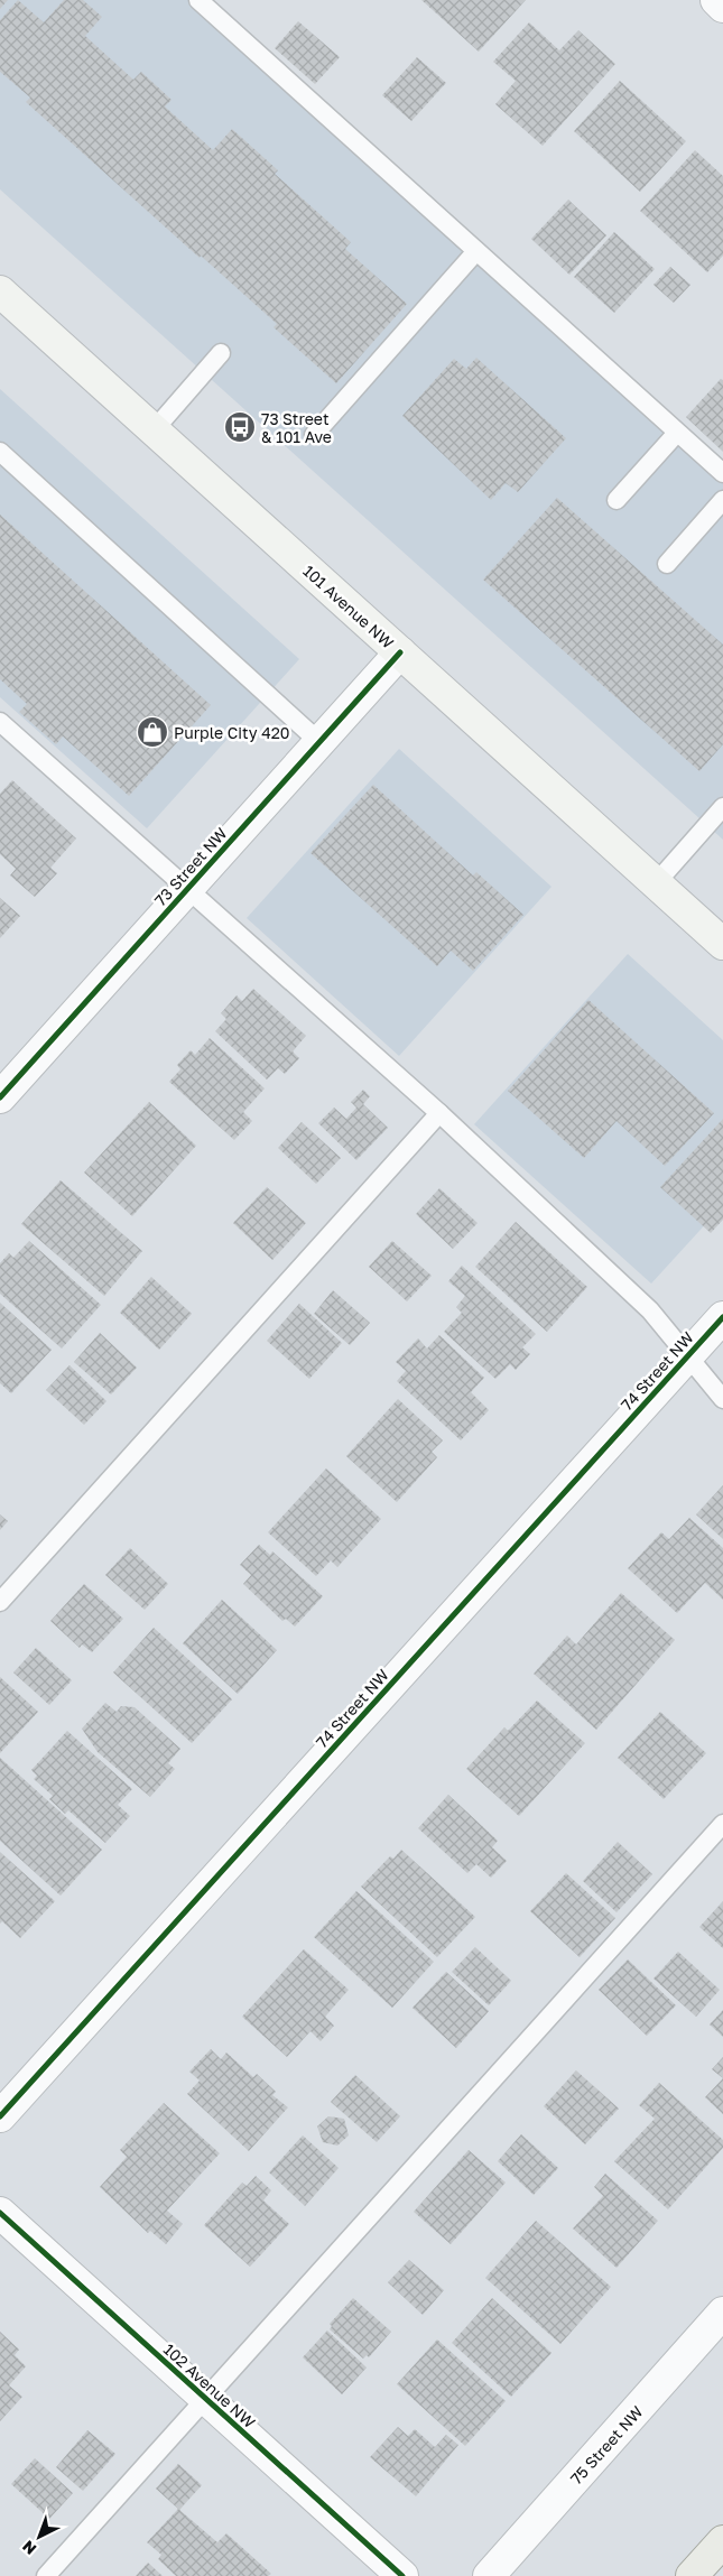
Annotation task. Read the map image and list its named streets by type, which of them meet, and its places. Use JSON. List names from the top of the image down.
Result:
{
  "streets": {
    "main road": ["101 Avenue NW"],
    "street": [
      "73 Street NW",
      "74 Street NW",
      "102 Avenue NW",
      "75 Street NW"
    ]
  },
  "crossings": [
    ["101 Avenue NW", "73 Street NW"]
  ],
  "places": {
    "bus stop": ["73 Street & 101 Ave"],
    "shop": ["Purple City 420"]
  },
  "north": "bottom left"
}
